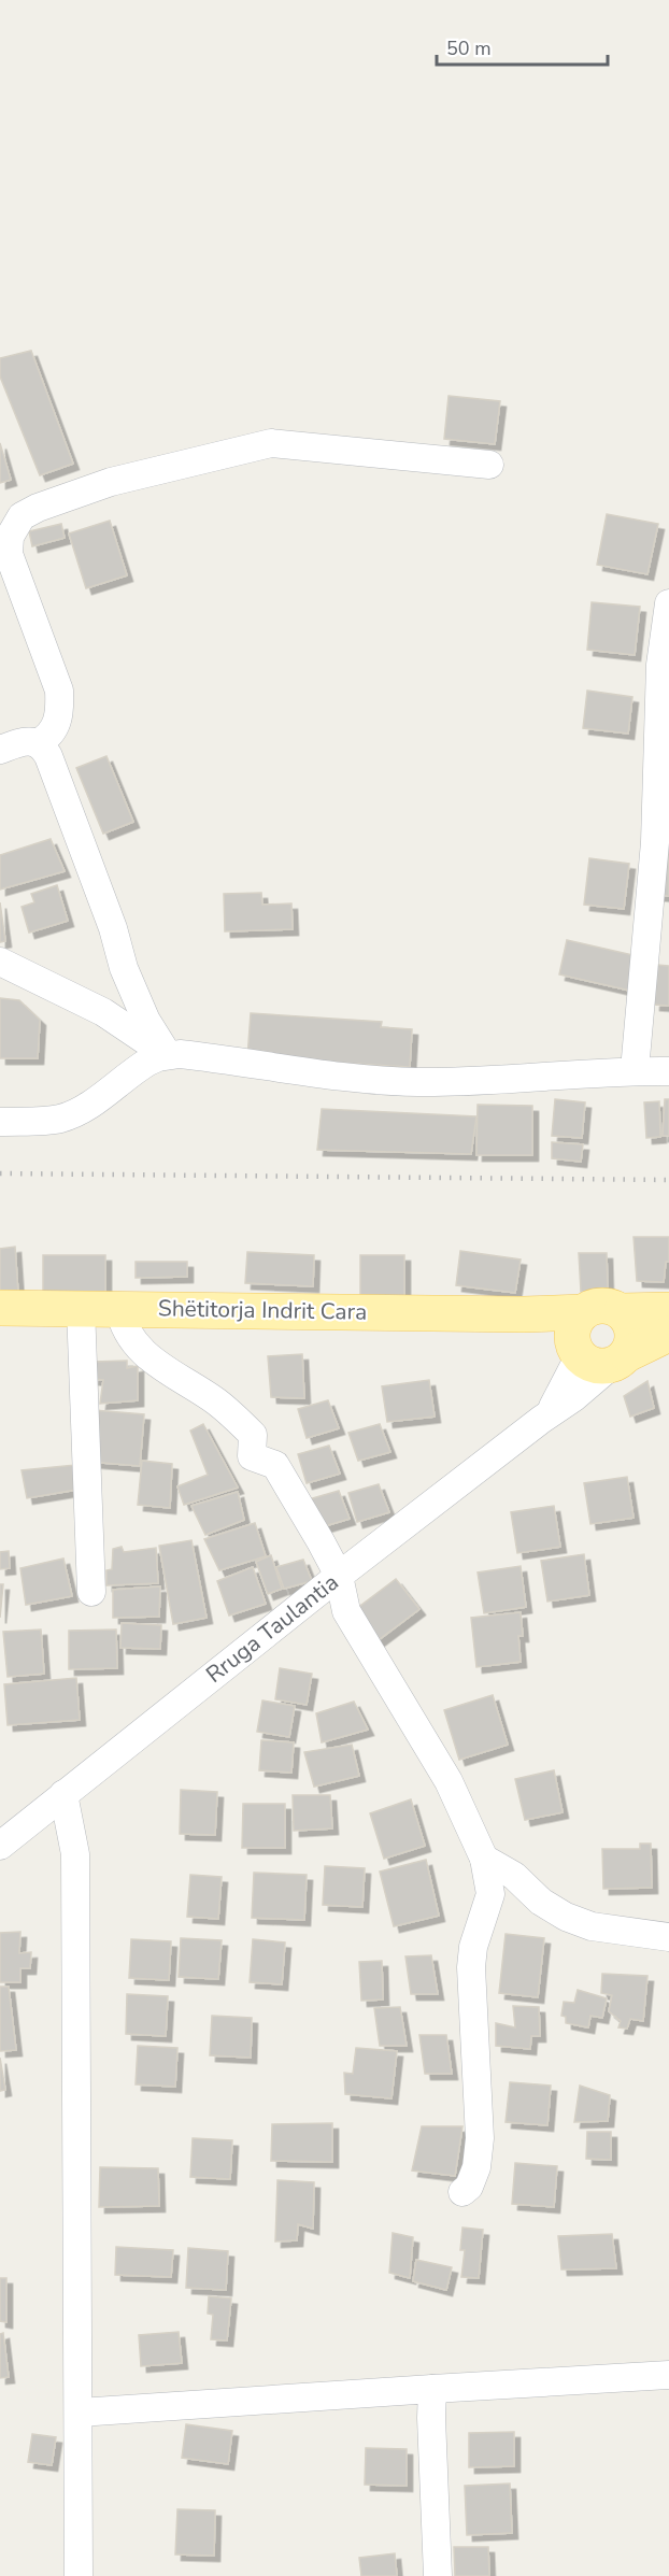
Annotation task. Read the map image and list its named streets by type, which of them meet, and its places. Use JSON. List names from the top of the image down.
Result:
{
  "streets": {
    "main road": ["Shëtitorja Indrit Cara"],
    "street": ["Rruga Taulantia"]
  },
  "crossings": [
    ["Shëtitorja Indrit Cara", "Rruga Taulantia"]
  ],
  "scale_bar": "50 m"
}
